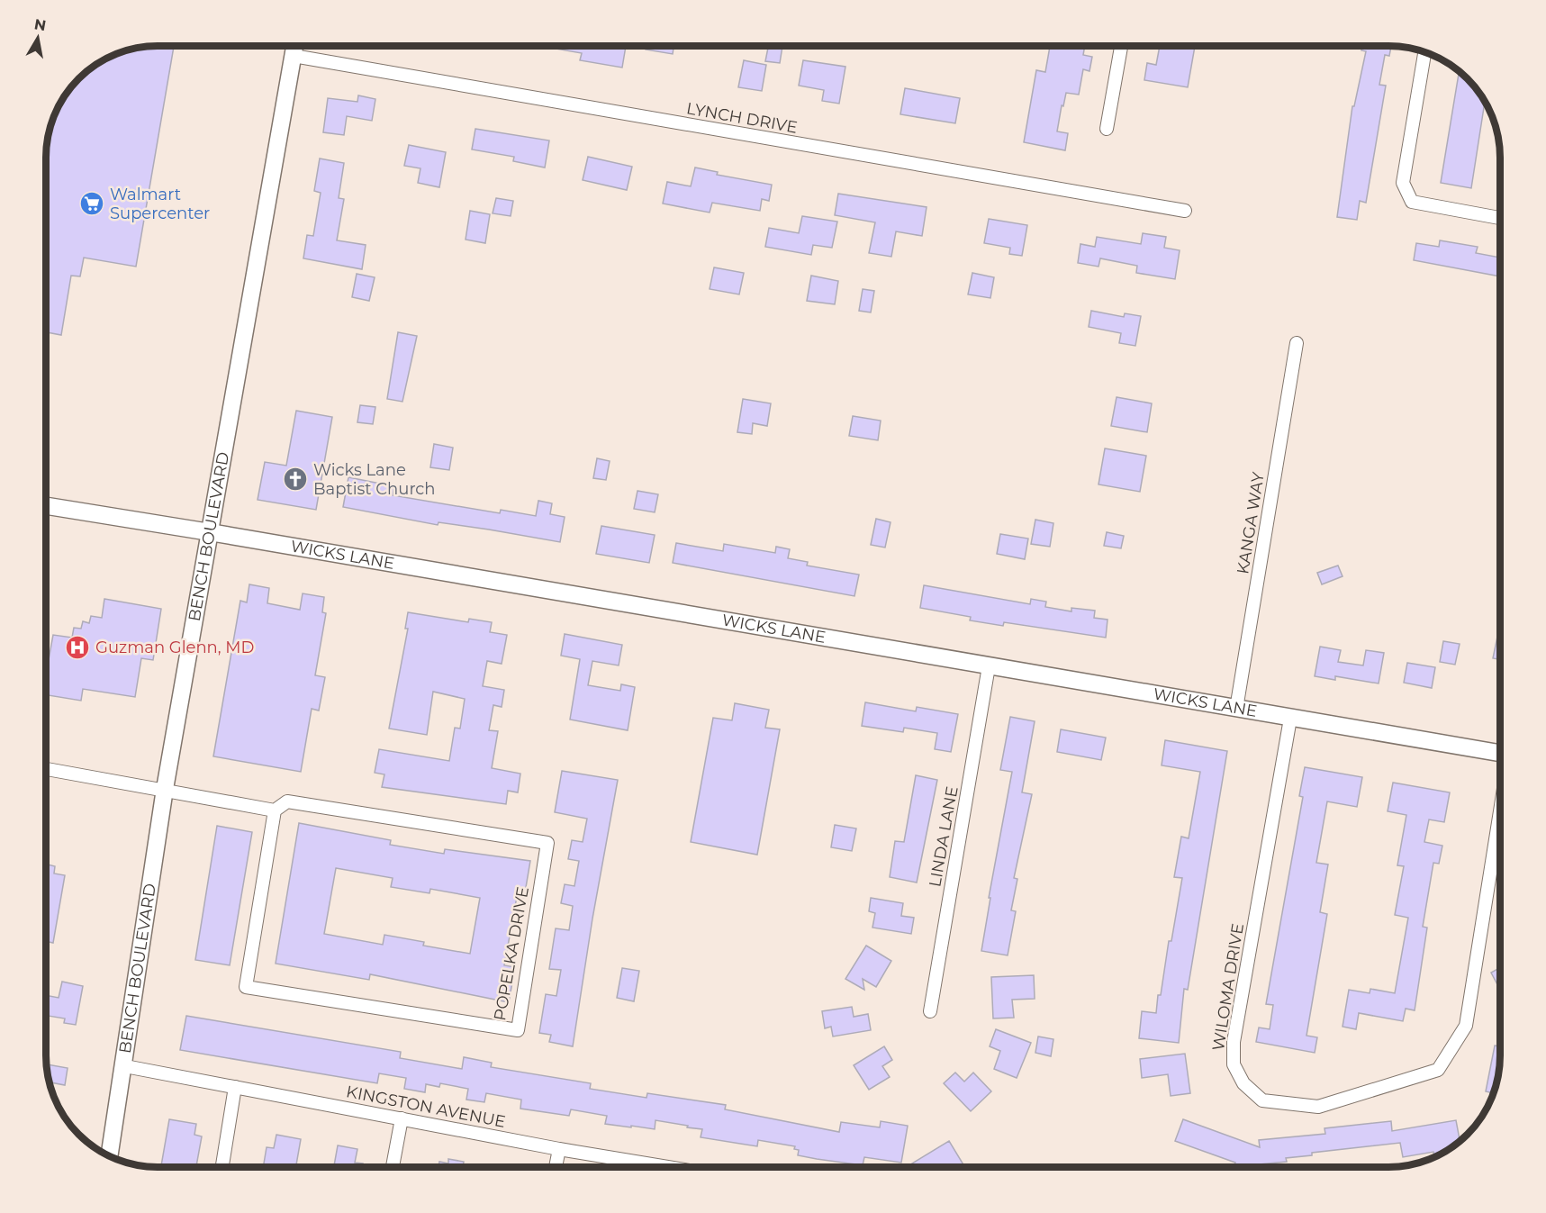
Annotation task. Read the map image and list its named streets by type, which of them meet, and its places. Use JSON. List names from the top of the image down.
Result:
{
  "streets": {
    "main road": ["BENCH BOULEVARD", "WICKS LANE"],
    "street": [
      "LYNCH DRIVE",
      "KANGA WAY",
      "LINDA LANE",
      "POPELKA DRIVE",
      "WILOMA DRIVE",
      "KINGSTON AVENUE"
    ]
  },
  "crossings": [
    ["LYNCH DRIVE", "BENCH BOULEVARD"],
    ["KANGA WAY", "WICKS LANE"],
    ["BENCH BOULEVARD", "WICKS LANE"],
    ["BENCH BOULEVARD", "POPELKA DRIVE"],
    ["BENCH BOULEVARD", "KINGSTON AVENUE"],
    ["WICKS LANE", "LINDA LANE"],
    ["WICKS LANE", "WILOMA DRIVE"]
  ],
  "places": {
    "supermarket": ["Walmart Supercenter"],
    "church": ["Wicks Lane Baptist Church"],
    "hospital": ["Guzman Glenn, MD"]
  },
  "north": "top"
}
